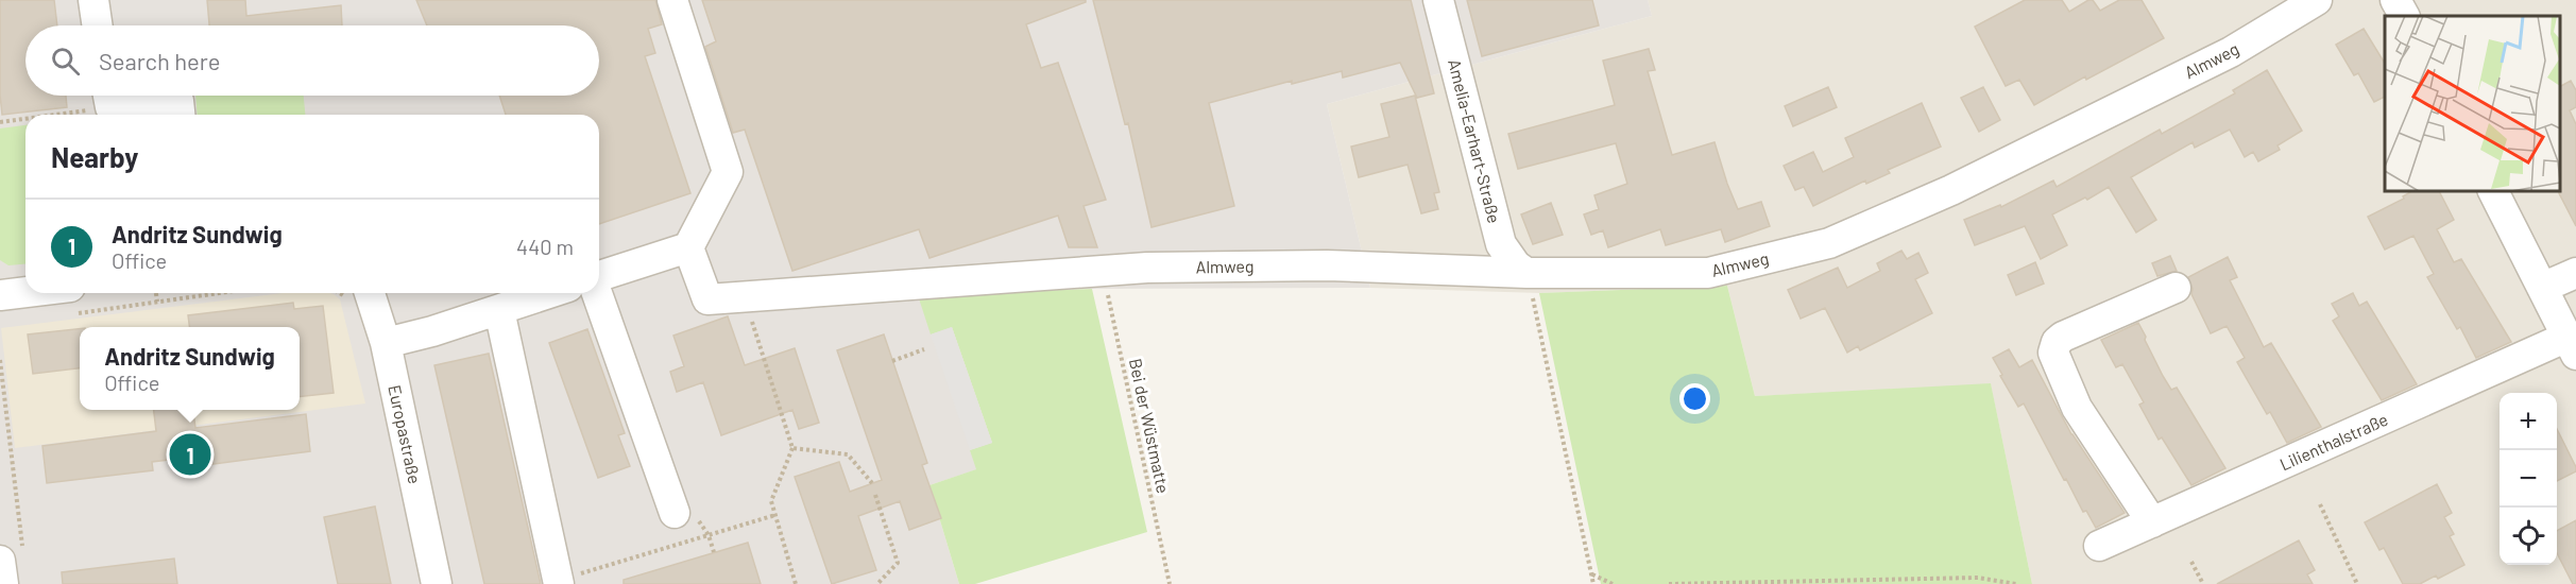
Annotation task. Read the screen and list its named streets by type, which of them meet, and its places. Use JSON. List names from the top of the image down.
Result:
{
  "streets": {
    "street": [
      "Almweg",
      "Amelia-Earhart-Straße",
      "Europastraße",
      "Lilienthalstraße"
    ],
    "path": ["Bei der Wüstmatte"]
  },
  "crossings": [
    ["Almweg", "Amelia-Earhart-Straße"],
    ["Almweg", "Bei der Wüstmatte"]
  ],
  "page": {
    "search": "Search here",
    "heading": "Nearby",
    "list": [
      {
        "mark": "1",
        "name": "Andritz Sundwig",
        "note": "Office",
        "value": "440 m"
      }
    ],
    "popup": ["Andritz Sundwig", "Office"],
    "map_buttons": ["+", "−"],
    "pins": "1"
  }
}
